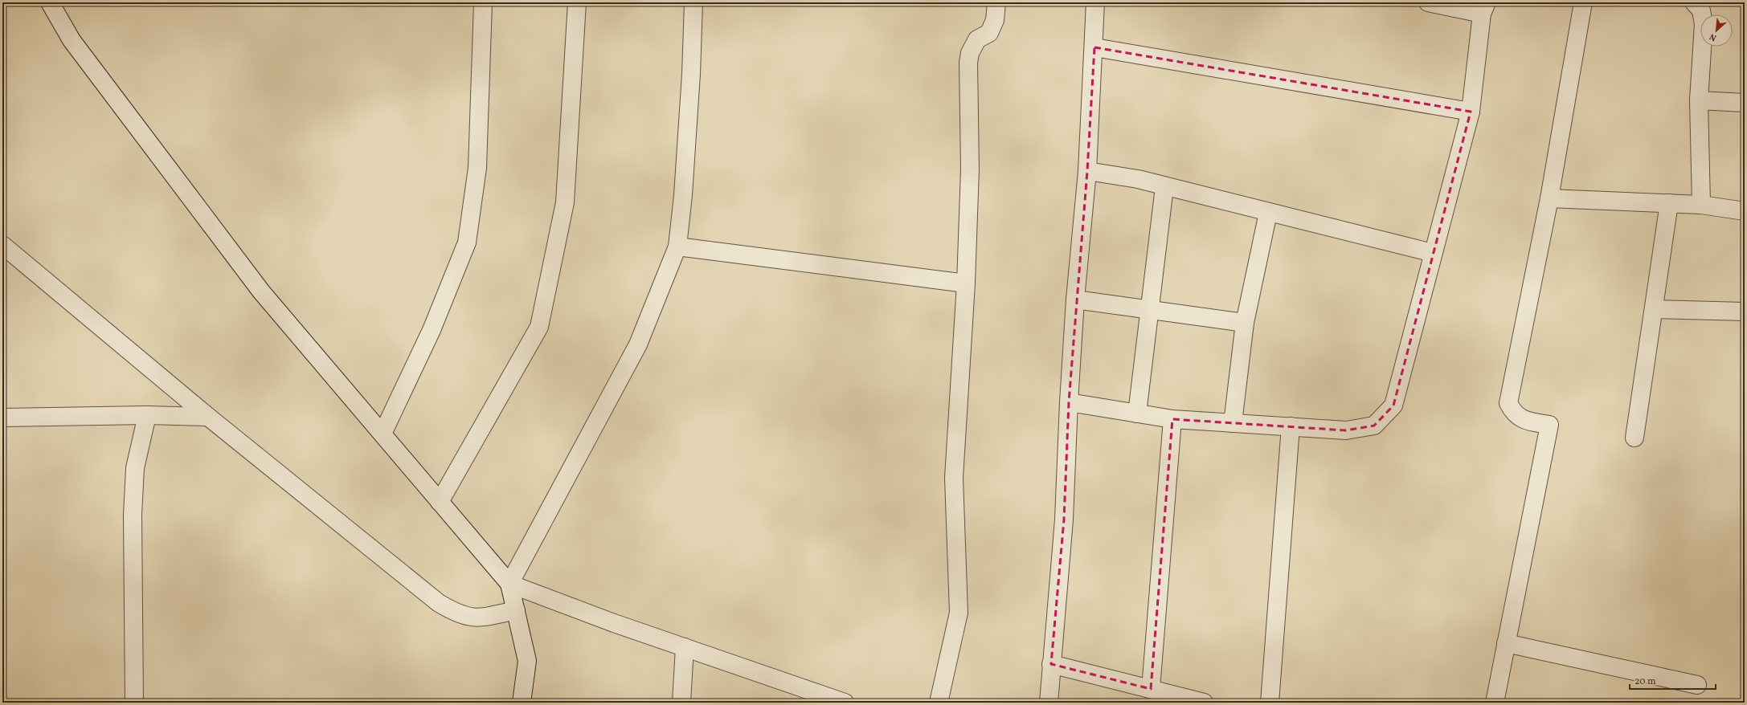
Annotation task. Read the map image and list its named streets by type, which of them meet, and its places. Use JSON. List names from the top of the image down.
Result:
{
  "scale_bar": "20 m",
  "north": "bottom left"
}
